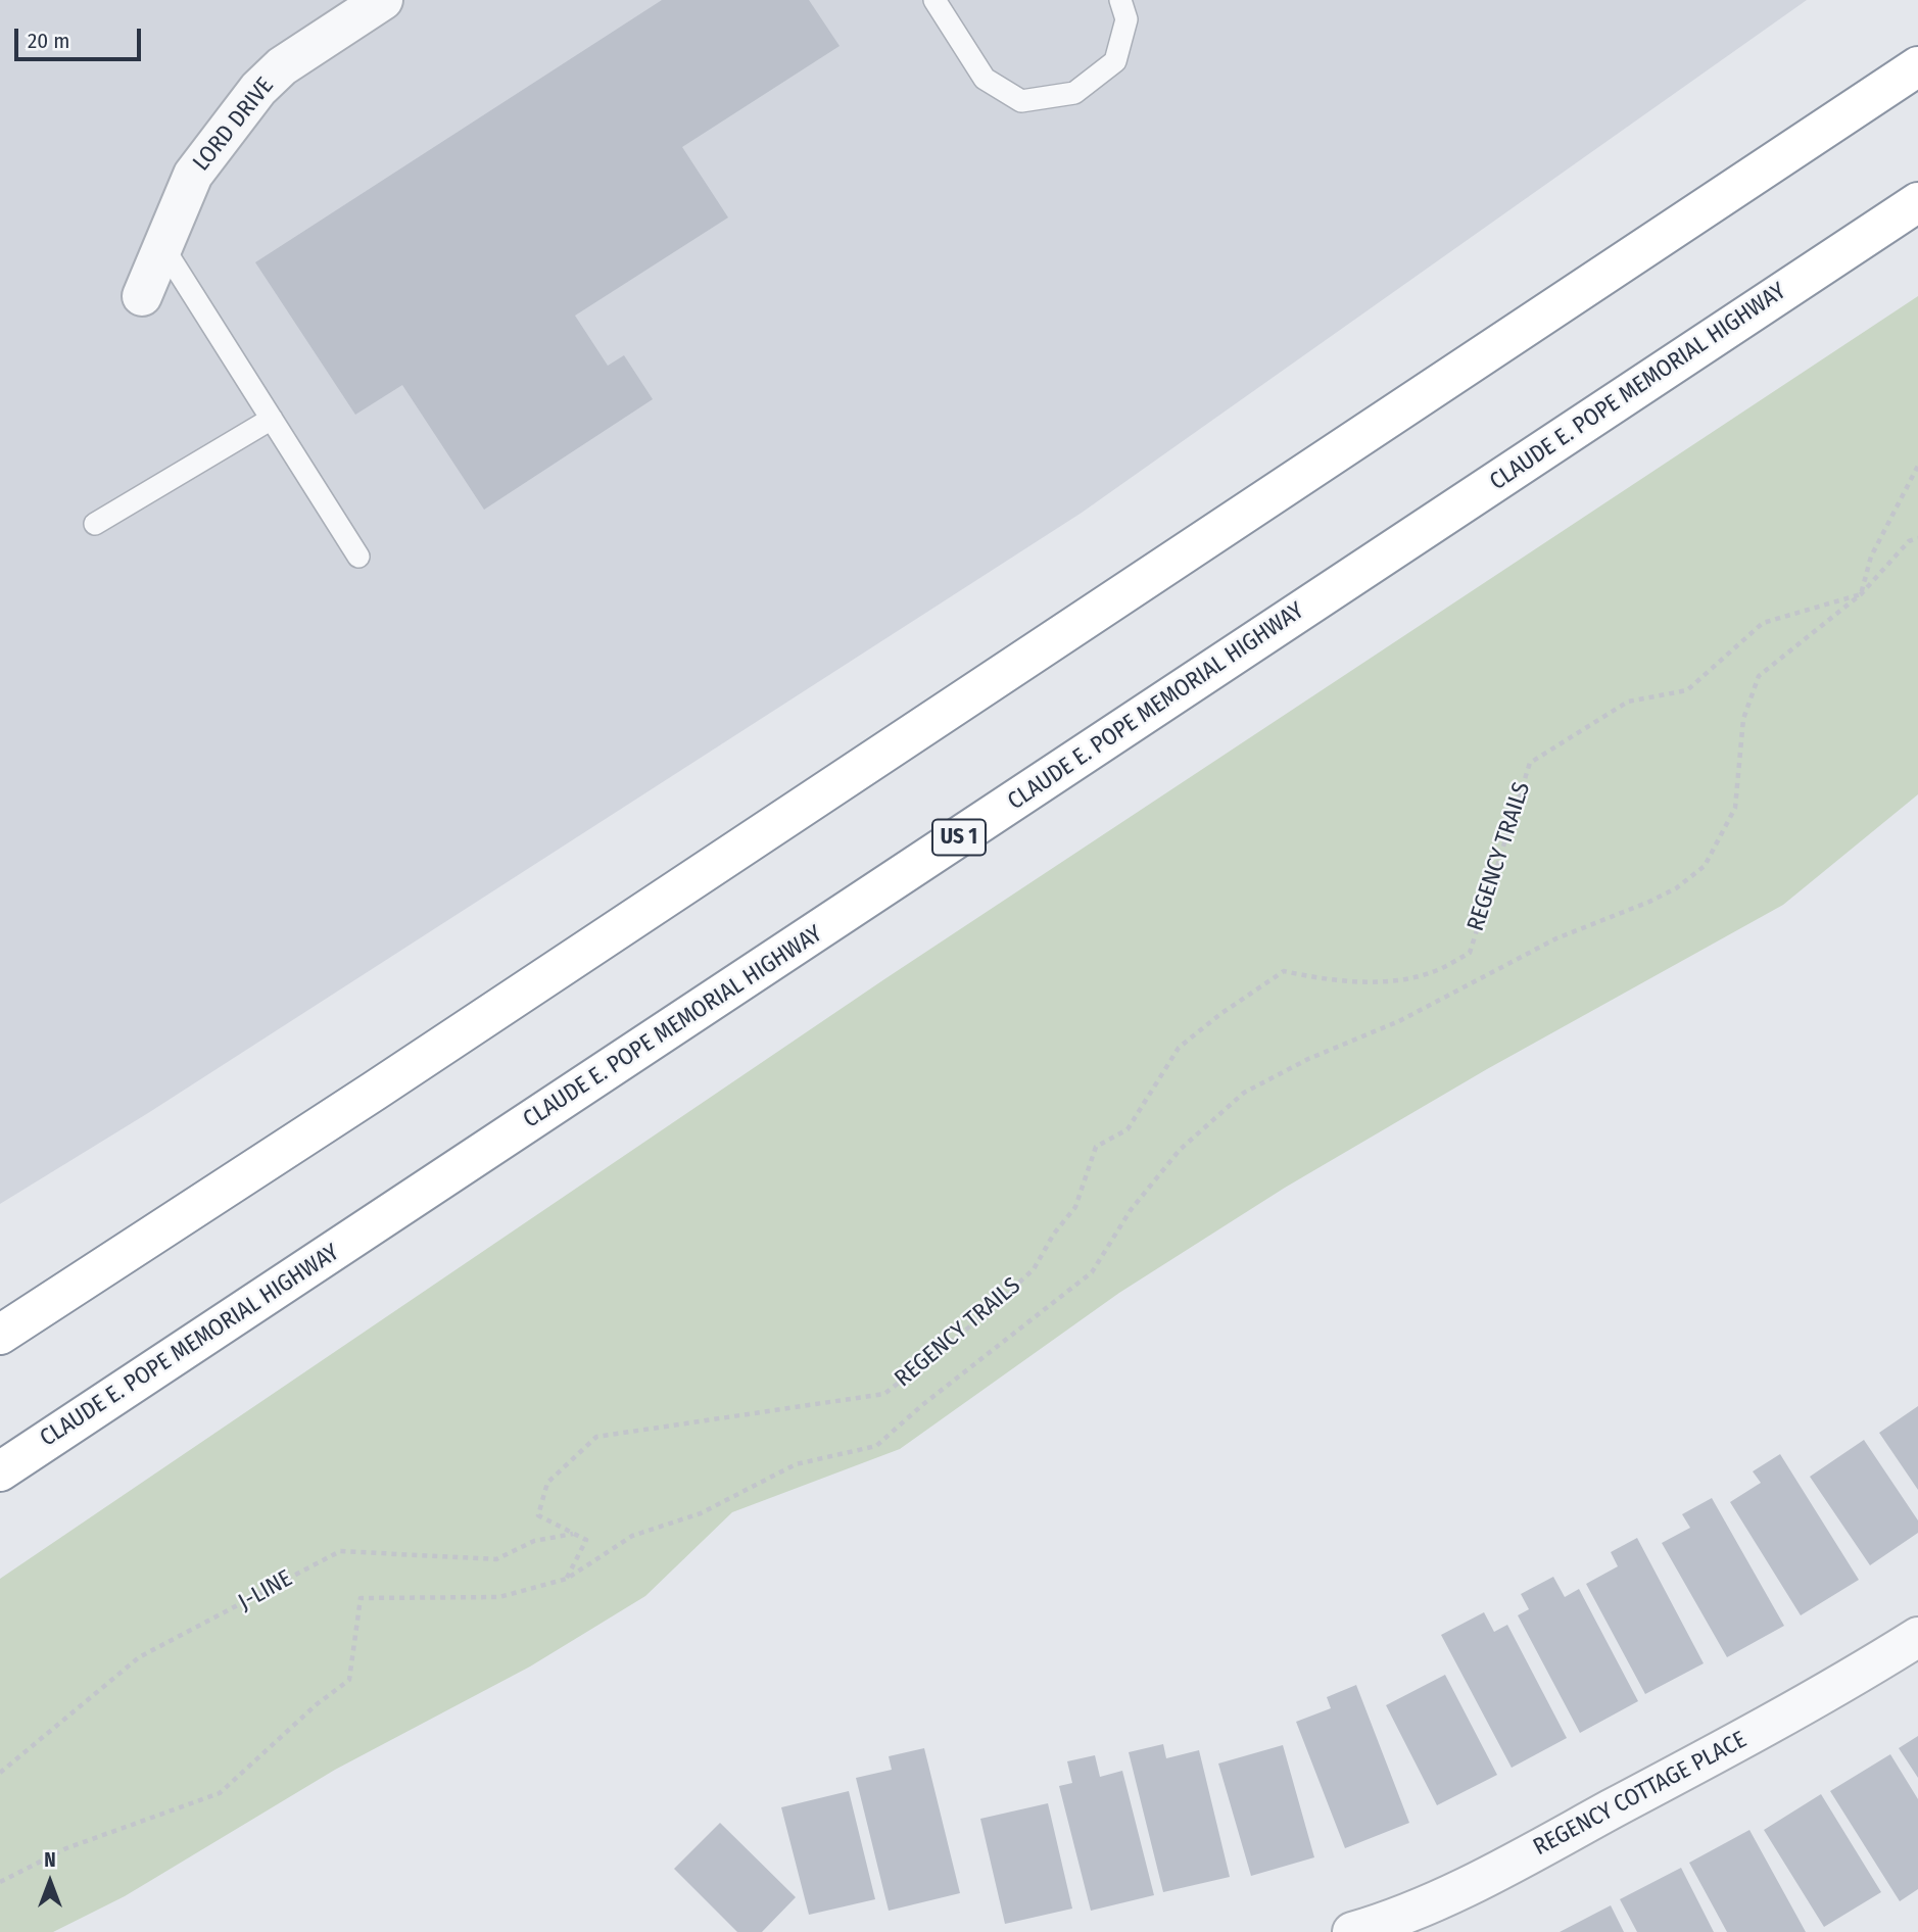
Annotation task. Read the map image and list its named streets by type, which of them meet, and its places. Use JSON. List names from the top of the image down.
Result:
{
  "streets": {
    "highway": ["CLAUDE E. POPE MEMORIAL HIGHWAY", "US 1"],
    "street": ["LORD DRIVE", "REGENCY COTTAGE PLACE"],
    "path": ["REGENCY TRAILS", "J-LINE"]
  },
  "crossings": [
    ["REGENCY TRAILS", "J-LINE"]
  ],
  "scale_bar": "20 m",
  "north": "top"
}
